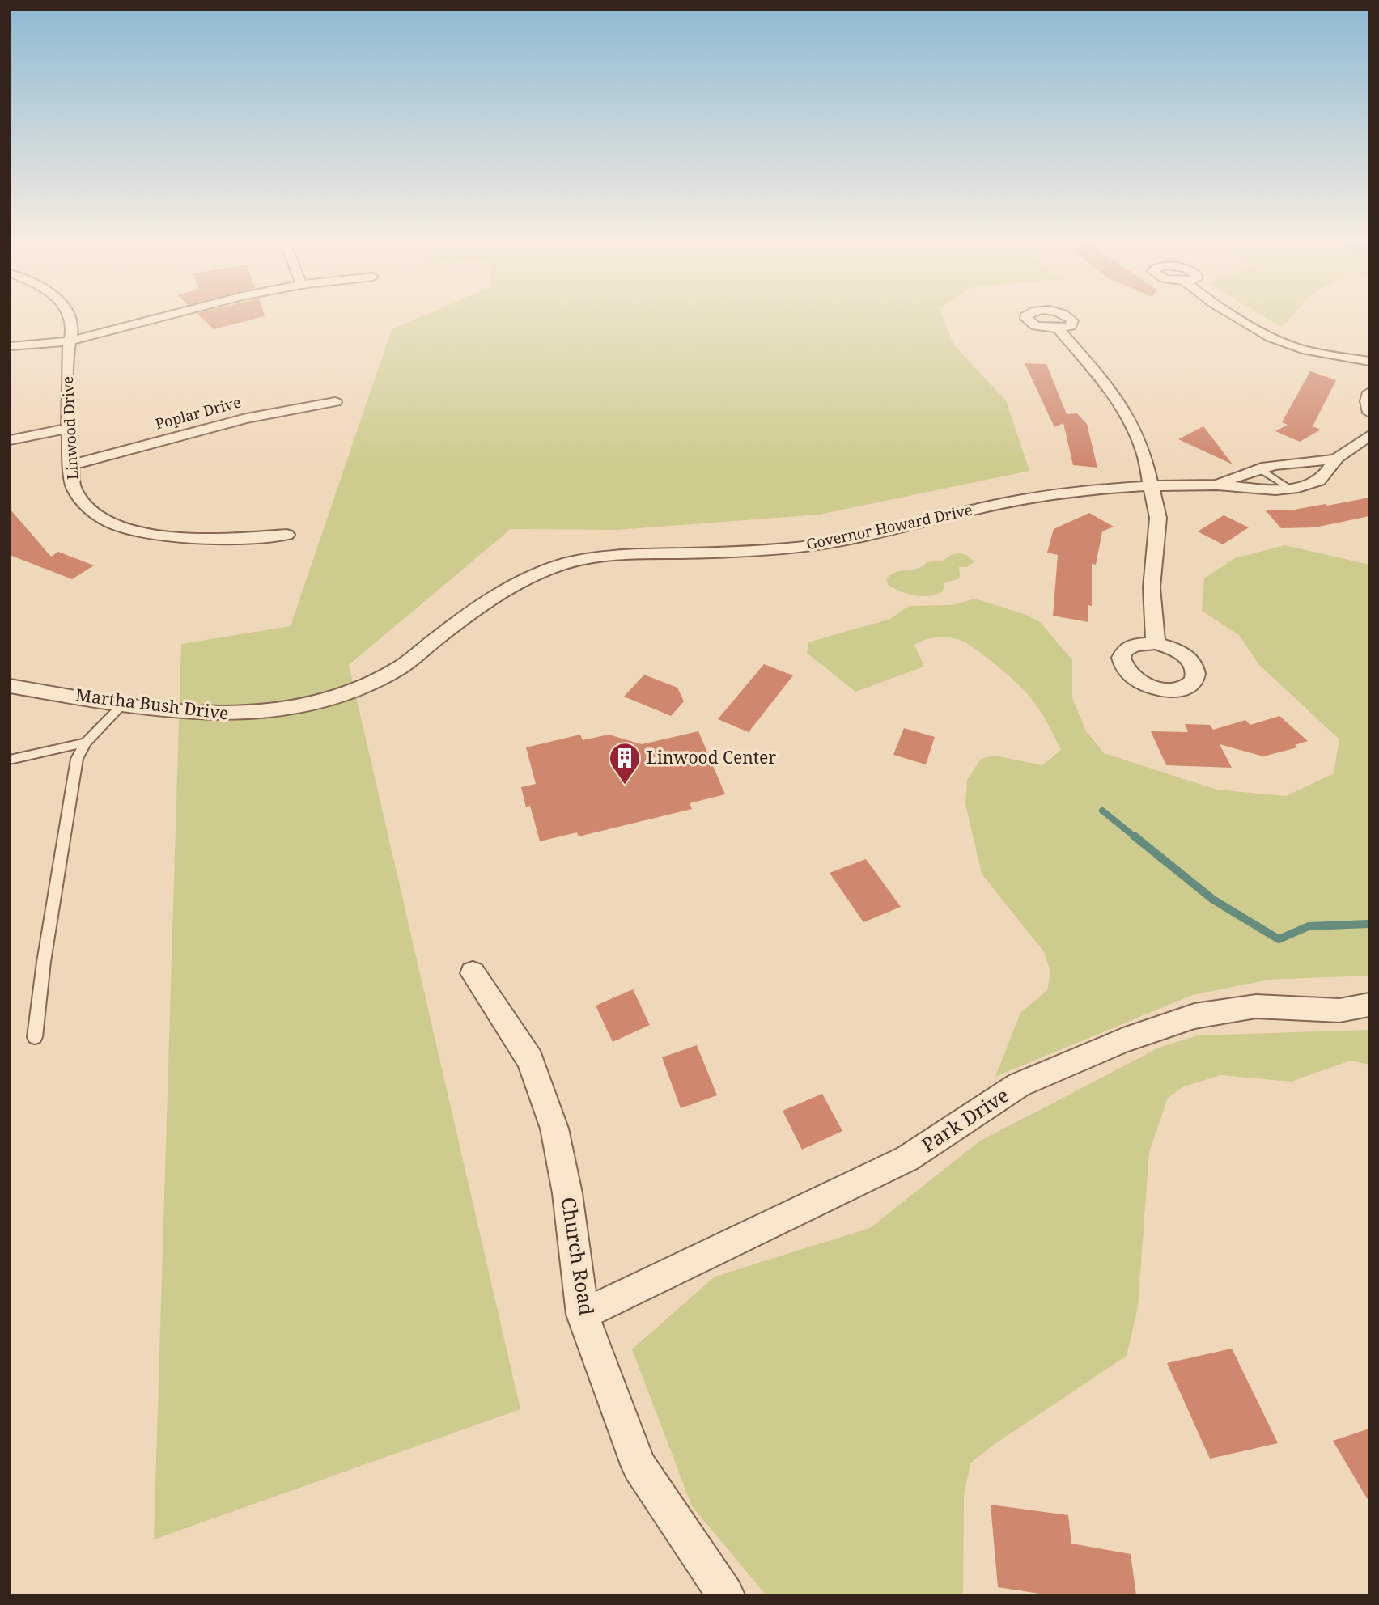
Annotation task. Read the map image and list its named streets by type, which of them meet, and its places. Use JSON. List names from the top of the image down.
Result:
{
  "streets": {
    "street": [
      "Poplar Drive",
      "Linwood Drive",
      "Governor Howard Drive",
      "Martha Bush Drive",
      "Park Drive",
      "Church Road"
    ]
  },
  "crossings": [
    ["Poplar Drive", "Linwood Drive"],
    ["Governor Howard Drive", "Martha Bush Drive"],
    ["Park Drive", "Church Road"]
  ],
  "places": {
    "building": ["Linwood Center"]
  }
}
